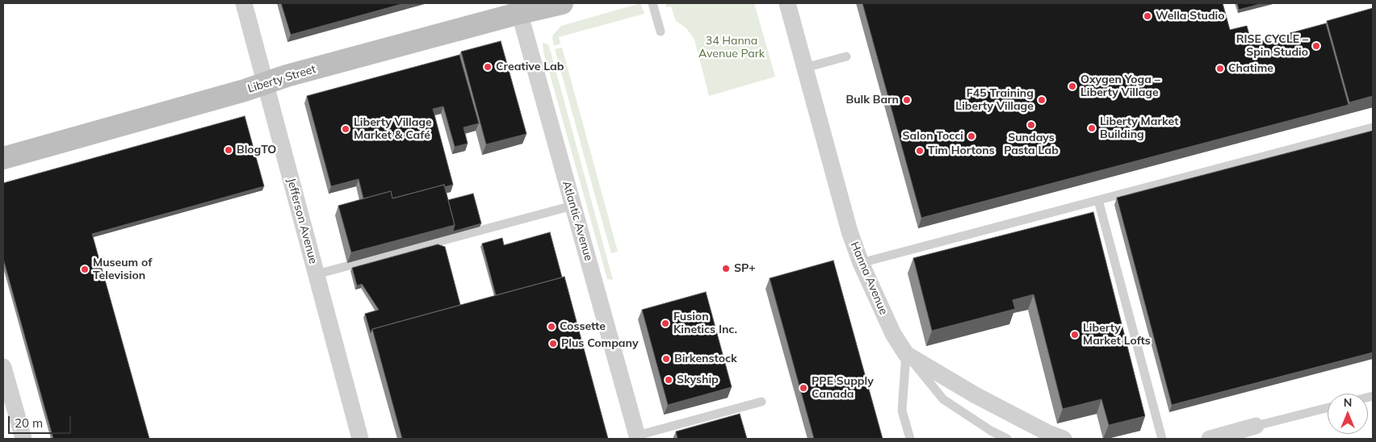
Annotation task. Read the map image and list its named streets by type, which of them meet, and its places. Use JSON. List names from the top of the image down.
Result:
{
  "streets": {
    "street": [
      "Liberty Street",
      "Jefferson Avenue",
      "Atlantic Avenue",
      "Hanna Avenue"
    ]
  },
  "crossings": [
    ["Liberty Street", "Jefferson Avenue"],
    ["Liberty Street", "Atlantic Avenue"]
  ],
  "parks": ["34 Hanna Avenue Park"],
  "places": [
    "Wella Studio",
    "RISE CYCLE – Spin Studio",
    "Creative Lab",
    "Chatime",
    "Oxygen Yoga – Liberty Village",
    "Bulk Barn",
    "F45 Training Liberty Village",
    "Sundays Pasta Lab",
    "Liberty Market Building",
    "Liberty Village Market & Café",
    "Salon Tocci",
    "BlogTO",
    "Tim Hortons",
    "SP+",
    "Museum of Television",
    "Fusion Kinetics Inc.",
    "Cossette",
    "Liberty Market Lofts",
    "Plus Company",
    "Birkenstock",
    "Skyship",
    "PPE Supply Canada"
  ],
  "scale_bar": "20 m",
  "north": "top"
}
